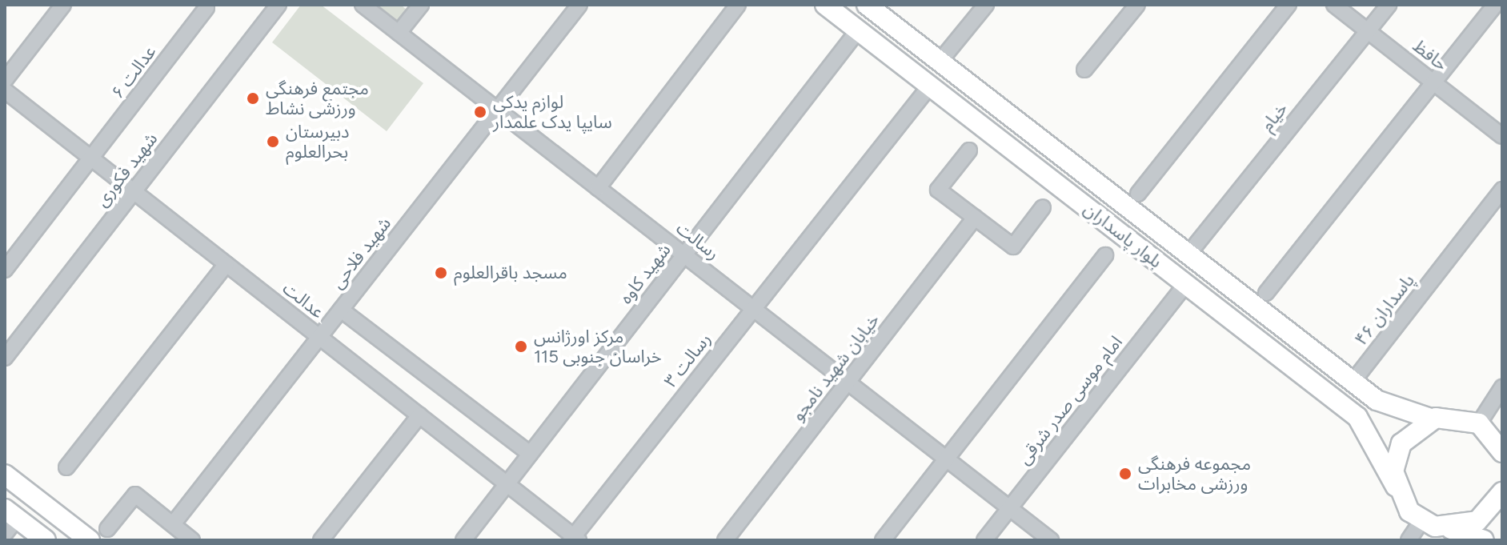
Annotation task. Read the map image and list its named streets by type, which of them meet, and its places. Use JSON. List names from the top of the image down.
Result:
{
  "streets": {
    "main road": ["بلوار پاسداران"],
    "street": [
      "حافظ",
      "عدالت ۶",
      "خیام",
      "شهید فکوری",
      "رسالت",
      "شهید فلاحی",
      "شهید کاوه",
      "عدالت",
      "پاسداران ۴۶",
      "رسالت ۳",
      "خیابان شهید نامجو",
      "امام موسی صدر شرقی"
    ]
  },
  "crossings": [
    ["حافظ", "خیام"],
    ["عدالت ۶", "عدالت"],
    ["خیام", "بلوار پاسداران"],
    ["شهید فکوری", "عدالت"],
    ["بلوار پاسداران", "شهید کاوه"],
    ["بلوار پاسداران", "پاسداران ۴۶"],
    ["بلوار پاسداران", "رسالت ۳"],
    ["بلوار پاسداران", "امام موسی صدر شرقی"],
    ["رسالت", "شهید فلاحی"],
    ["رسالت", "شهید کاوه"],
    ["رسالت", "رسالت ۳"],
    ["رسالت", "خیابان شهید نامجو"],
    ["رسالت", "امام موسی صدر شرقی"],
    ["شهید فلاحی", "عدالت"],
    ["شهید کاوه", "عدالت"],
    ["عدالت", "رسالت ۳"]
  ],
  "places": [
    "مجتمع فرهنگی ورزشی نشاط",
    "لوازم یدکی سایپا یدک علمدار",
    "دبیرستان بحرالعلوم",
    "مسجد باقرالعلوم",
    "مرکز اورژانس 115 خراسان جنوبی",
    "مجموعه فرهنگی ورزشی مخابرات"
  ]
}
